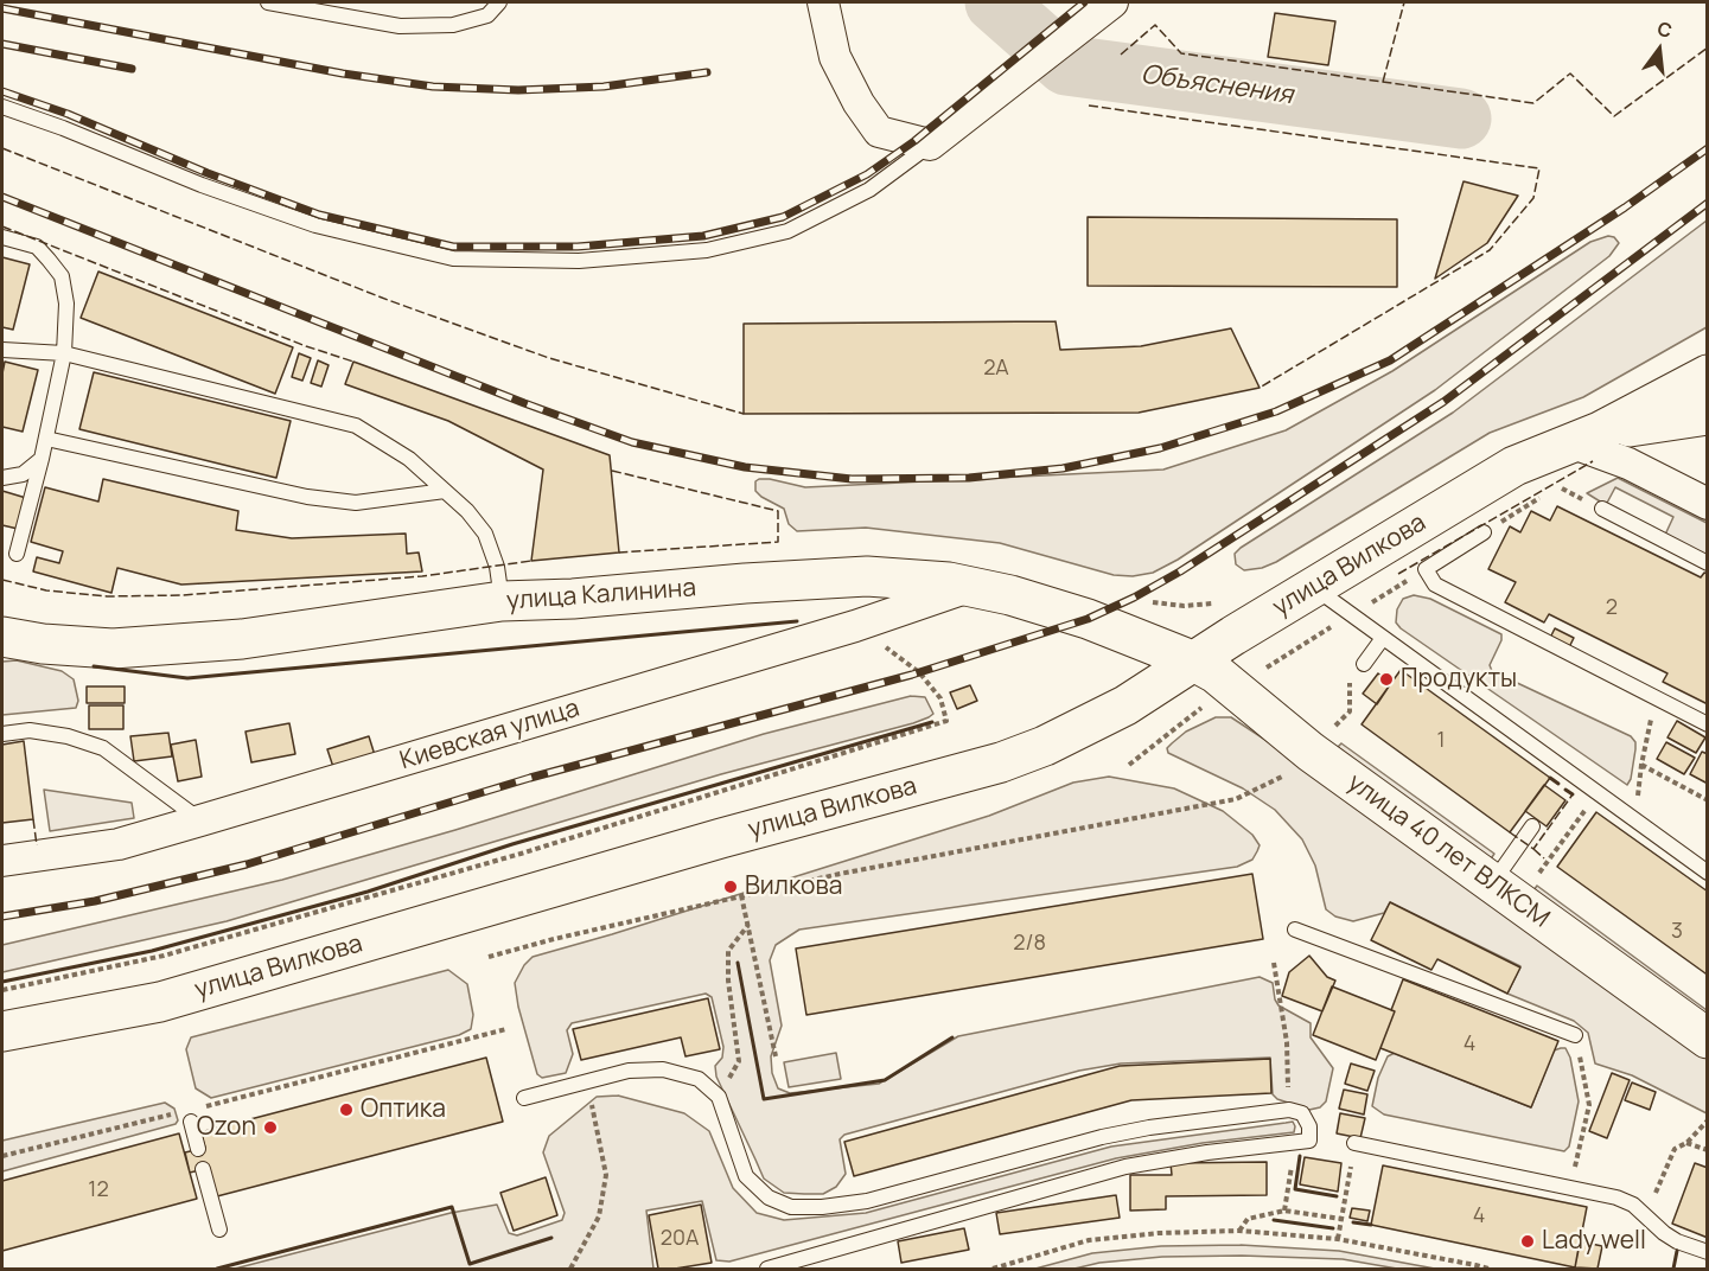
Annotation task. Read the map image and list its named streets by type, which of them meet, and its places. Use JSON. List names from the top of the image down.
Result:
{
  "streets": {
    "main road": ["улица Вилкова", "улица Калинина", "улица 40 лет ВЛКСМ"],
    "street": ["Киевская улица"]
  },
  "crossings": [
    ["улица Вилкова", "улица Калинина"],
    ["улица Вилкова", "улица 40 лет ВЛКСМ"],
    ["улица Калинина", "Киевская улица"],
    ["улица Калинина", "улица 40 лет ВЛКСМ"]
  ],
  "water": ["Объяснения"],
  "places": [
    "Продукты",
    "Вилкова",
    "Оптика",
    "Ozon",
    "Lady well"
  ],
  "house_numbers": [
    "2А",
    "2",
    "1",
    "3",
    "2/8",
    "4",
    "12",
    "4",
    "20А"
  ],
  "north": "top"
}
